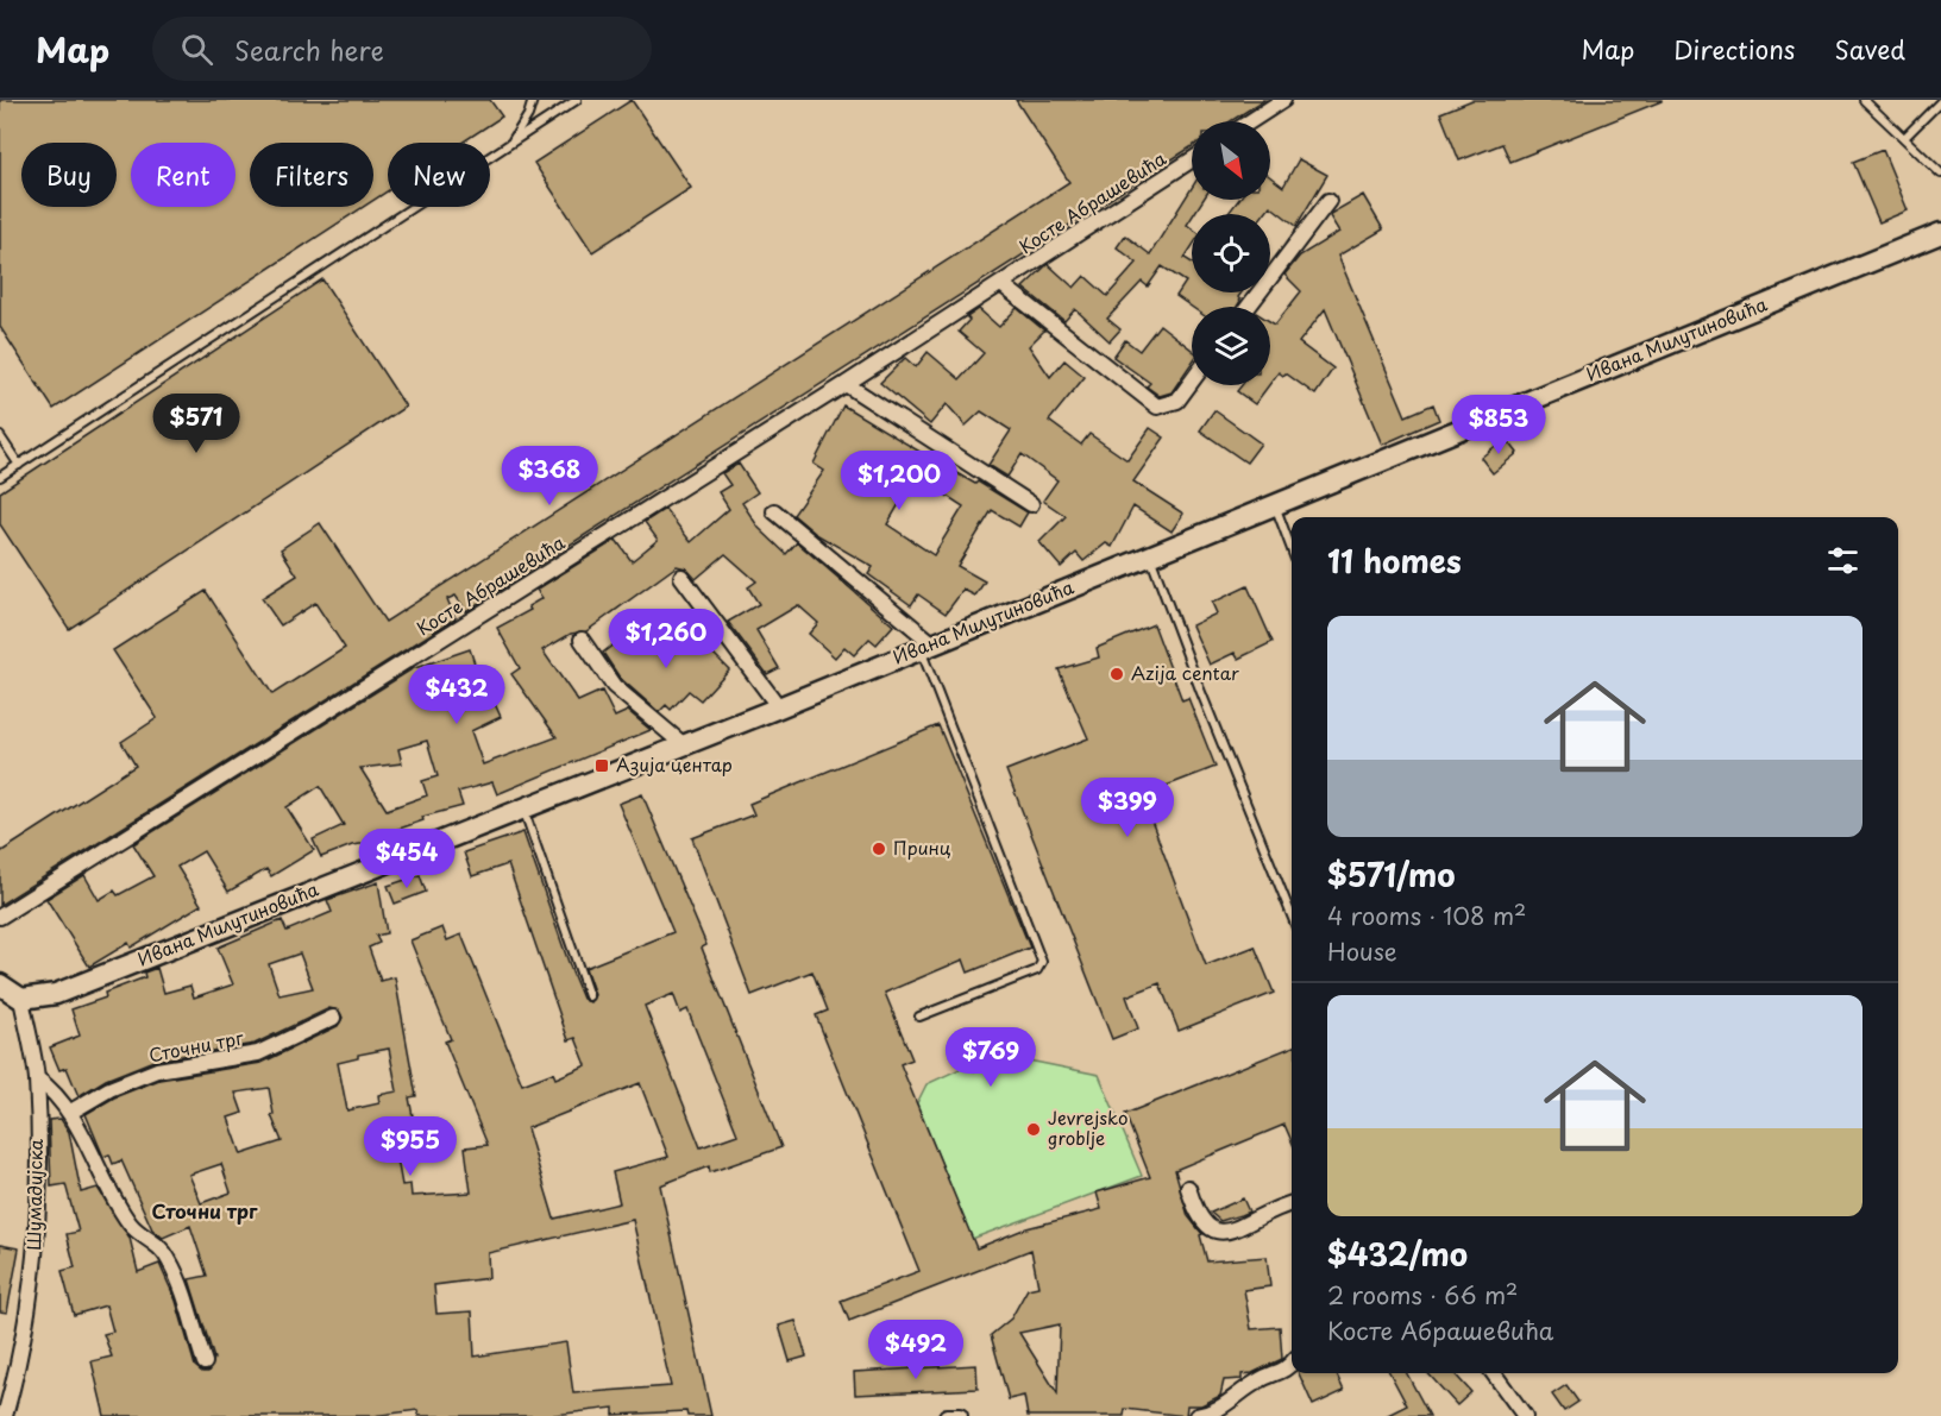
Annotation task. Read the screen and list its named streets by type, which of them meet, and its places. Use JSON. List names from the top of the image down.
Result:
{
  "streets": {
    "street": [
      "Косте Абрашевића",
      "Ивана Милутиновића",
      "Сточни трг",
      "Шумадијска"
    ]
  },
  "crossings": [
    ["Ивана Милутиновића", "Шумадијска"]
  ],
  "districts": ["Сточни трг"],
  "places": {
    "other": ["Azija centar", "Принц", "Jevrejsko groblje"],
    "transit": ["Азија центар"]
  },
  "north": "bottom right",
  "page": {
    "header": "Map",
    "search": "Search here",
    "nav": ["Map", "Directions", "Saved"],
    "chip": [
      "Buy",
      "Rent",
      "Filters",
      "New"
    ],
    "price": [
      "$571",
      "$853",
      "$368",
      "$1,200",
      "$1,260",
      "$432",
      "$399",
      "$454",
      "$769",
      "$955",
      "$492"
    ],
    "heading": "11 homes",
    "list": [
      {
        "name": "$571/mo",
        "note": "4 rooms · 108 m² · House"
      },
      {
        "name": "$432/mo",
        "note": "2 rooms · 66 m² · Косте Абрашевића"
      }
    ]
  }
}
